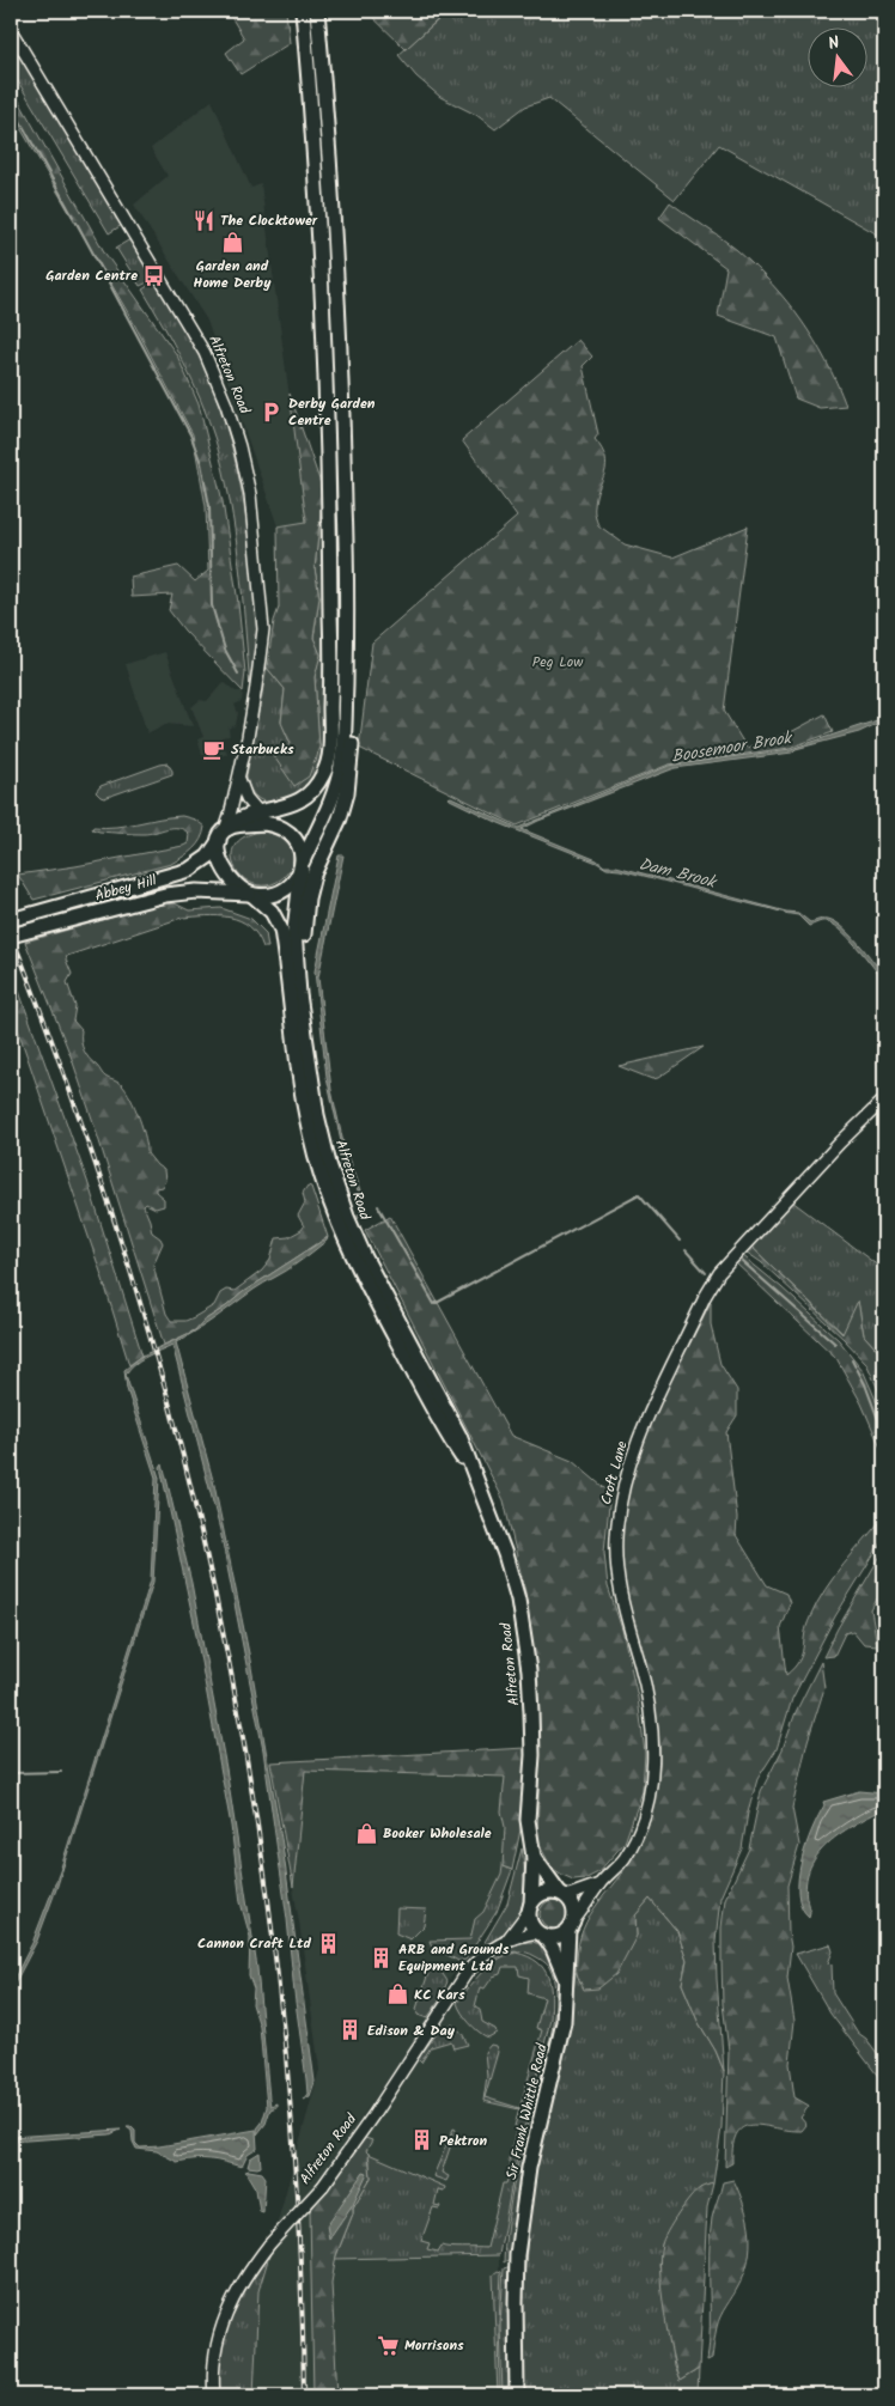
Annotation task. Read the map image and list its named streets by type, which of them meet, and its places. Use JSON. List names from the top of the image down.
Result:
{
  "streets": {
    "highway": ["Alfreton Road", "Abbey Hill", "Sir Frank Whittle Road"],
    "street": ["Croft Lane"]
  },
  "crossings": [
    ["Alfreton Road", "Abbey Hill"],
    ["Alfreton Road", "Croft Lane"],
    ["Alfreton Road", "Sir Frank Whittle Road"],
    ["Croft Lane", "Sir Frank Whittle Road"]
  ],
  "water": ["Boosemoor Brook", "Dam Brook"],
  "parks": ["Peg Low"],
  "places": {
    "restaurant": ["The Clocktower"],
    "shop": ["Garden and Home Derby", "Booker Wholesale", "KC Kars"],
    "bus stop": ["Garden Centre"],
    "parking": ["Derby Garden Centre"],
    "cafe": ["Starbucks"],
    "building": [
      "Cannon Craft Ltd",
      "ARB and Grounds Equipment Ltd",
      "Edison & Day",
      "Pektron"
    ],
    "supermarket": ["Morrisons"]
  },
  "north": "top"
}
